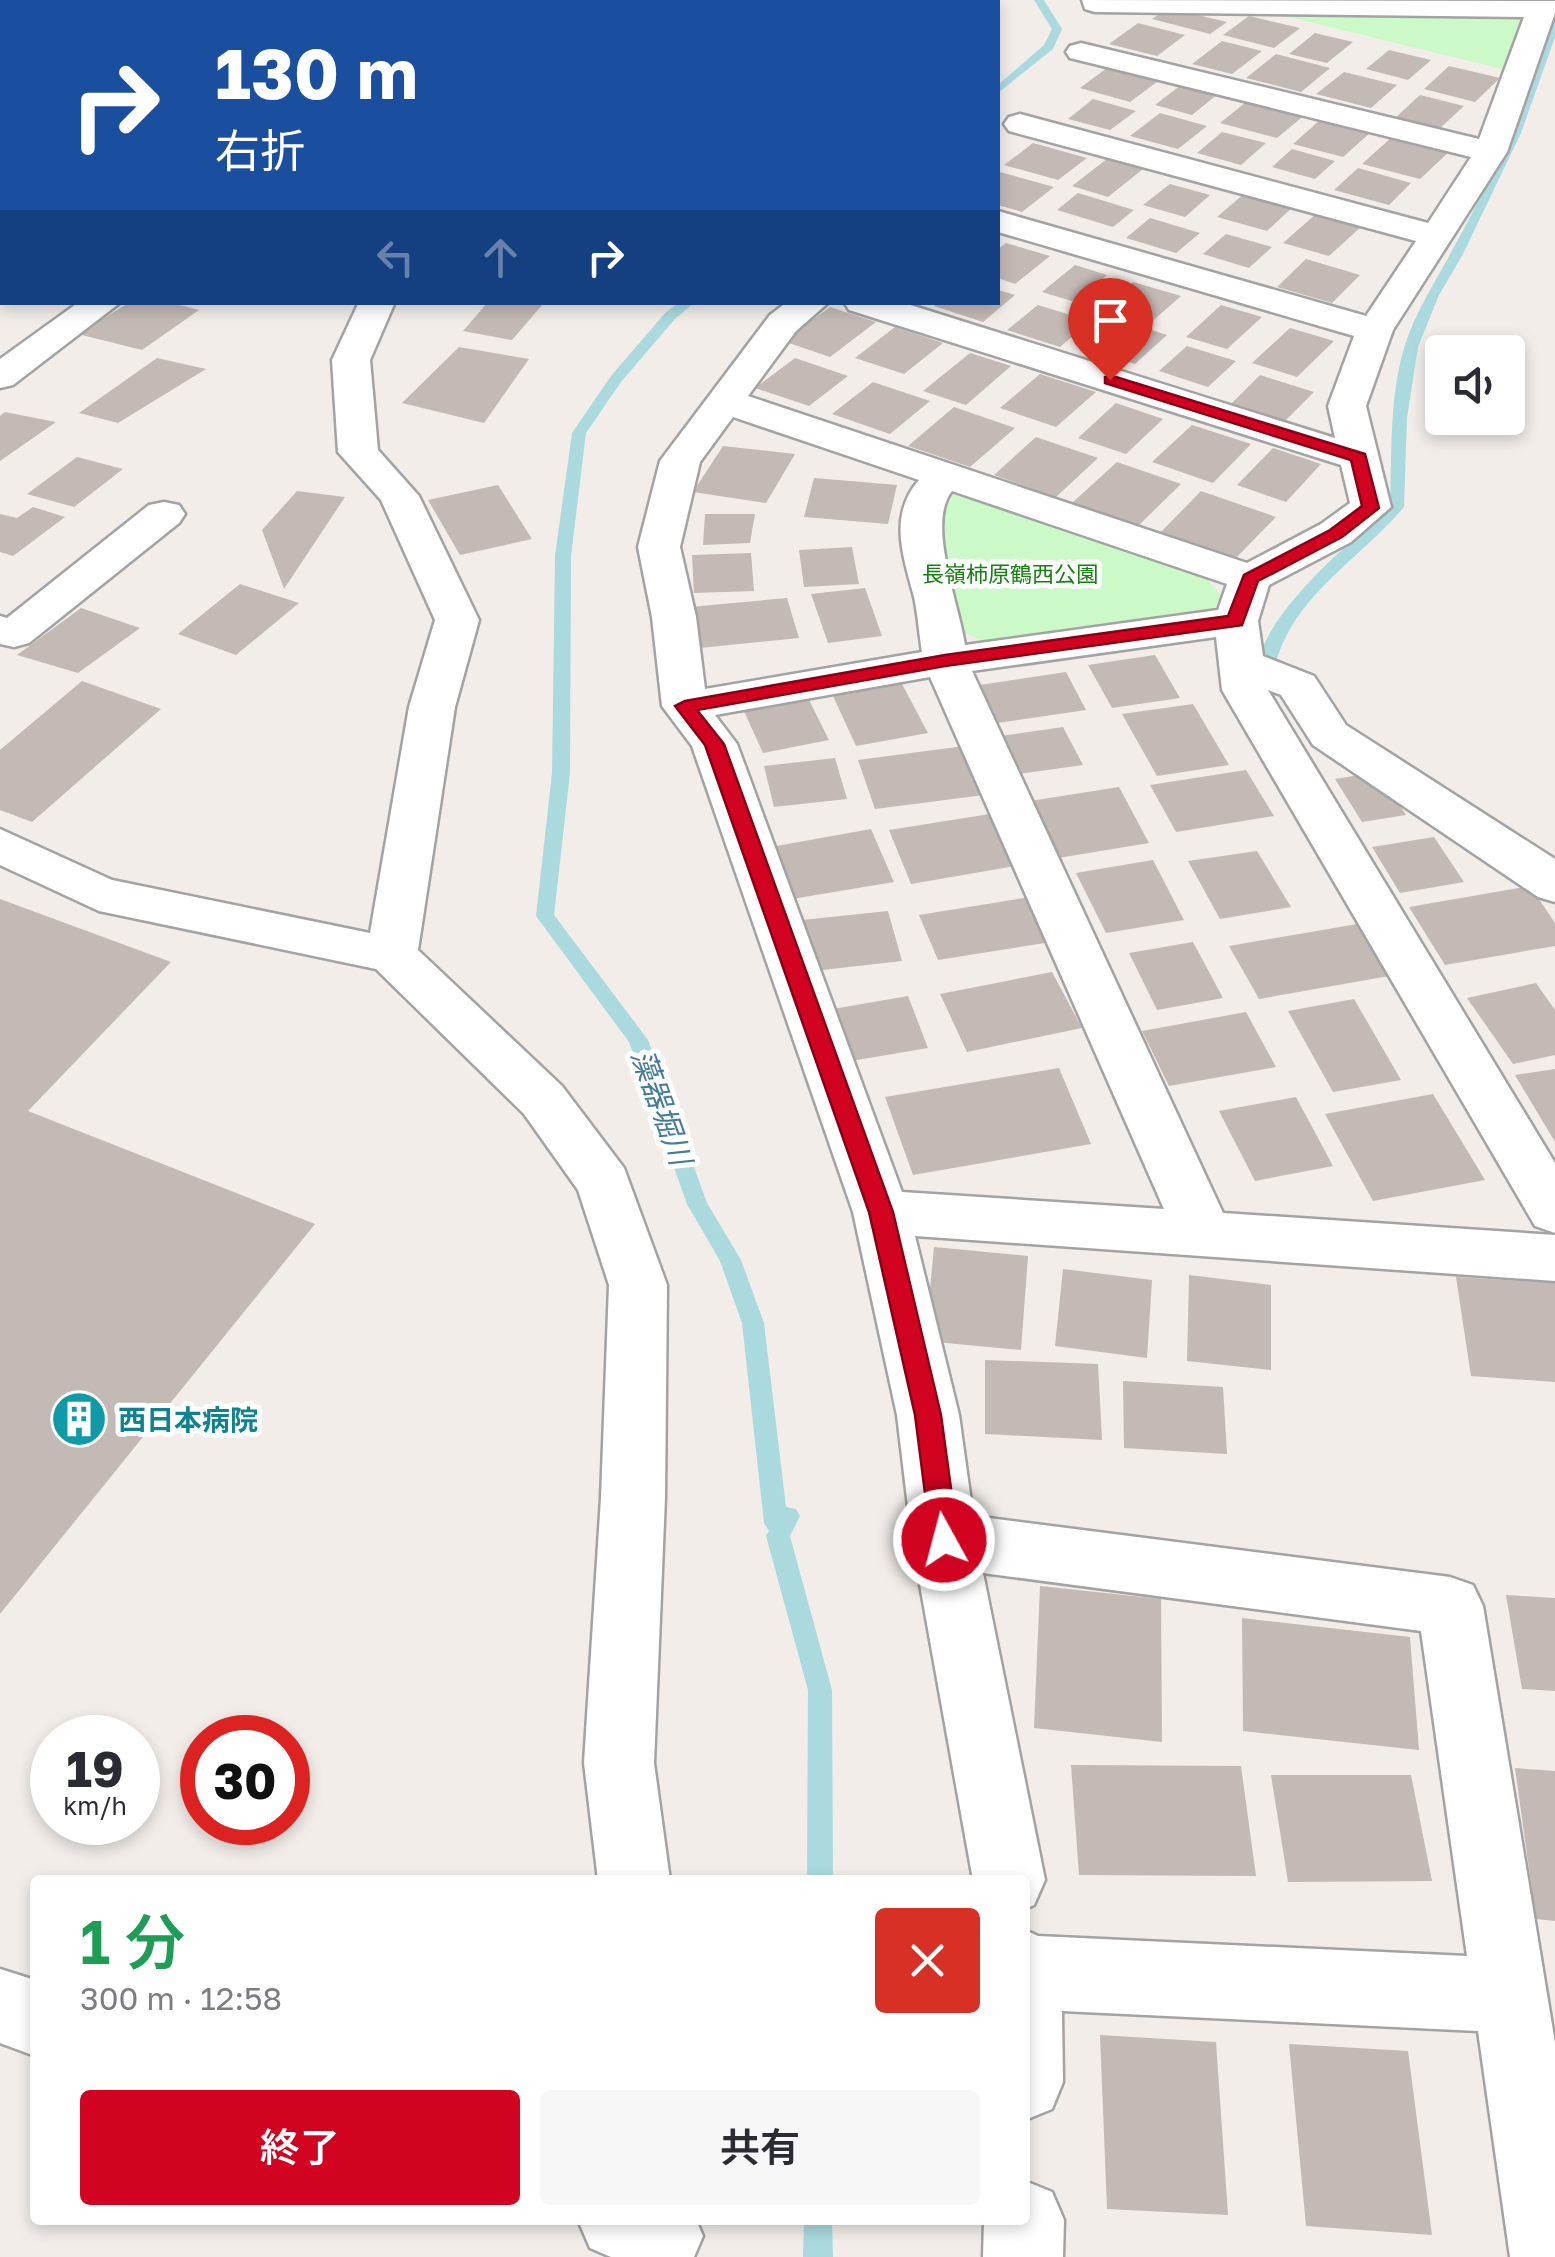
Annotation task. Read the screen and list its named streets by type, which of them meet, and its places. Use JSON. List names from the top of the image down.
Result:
{
  "water": ["藻器堀川"],
  "parks": ["長嶺柿原鶴西公園"],
  "places": {
    "building": ["西日本病院"]
  },
  "page": {
    "turn": ["130 m", "右折"],
    "speed": "19 km/h",
    "limit": "30",
    "heading": ["1 分", "300 m · 12:58"],
    "buttons": ["終了", "共有"]
  }
}
